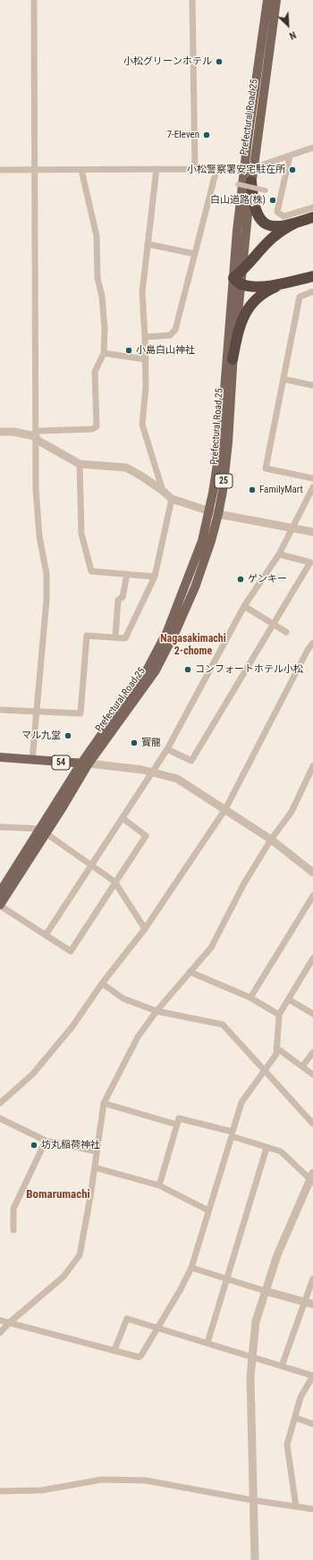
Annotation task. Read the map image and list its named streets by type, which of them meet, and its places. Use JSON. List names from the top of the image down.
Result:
{
  "streets": {
    "main road": ["Prefectural Road 25", "25", "54"]
  },
  "crossings": [
    ["Prefectural Road 25", "54"]
  ],
  "districts": ["Nagasakimachi 2-chome", "Bomarumachi"],
  "places": [
    "小松グリーンホテル",
    "7-Eleven",
    "小松警察署安宅駐在所",
    "白山道路(株)",
    "小島白山神社",
    "FamilyMart",
    "ゲンキー",
    "コンフォートホテル小松",
    "マル九堂",
    "寳龍",
    "坊丸稲荷神社"
  ],
  "north": "bottom right"
}
